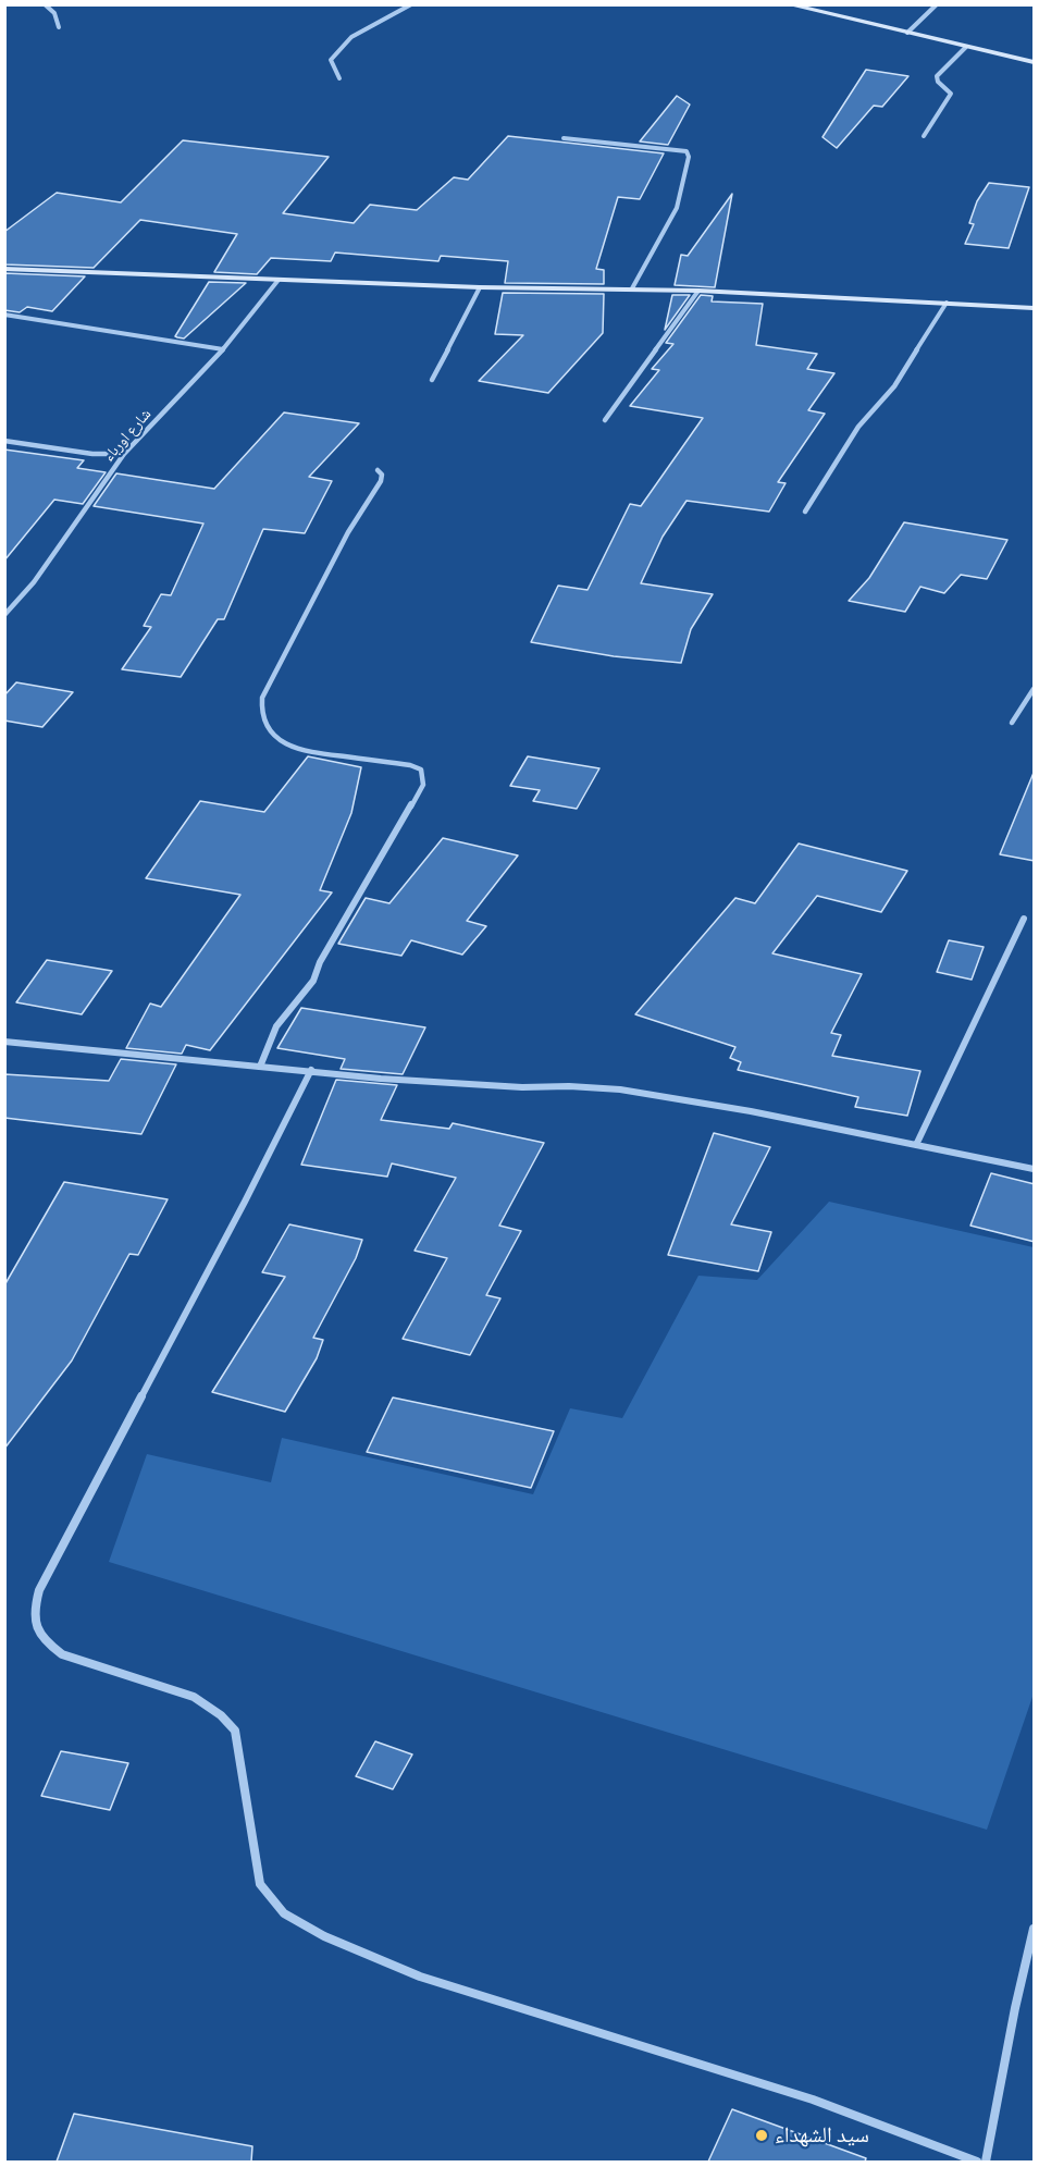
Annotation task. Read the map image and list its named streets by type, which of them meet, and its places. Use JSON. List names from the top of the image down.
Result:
{
  "streets": {
    "street": ["شارع اورباء"]
  },
  "places": ["سيد الشهداء"]
}
